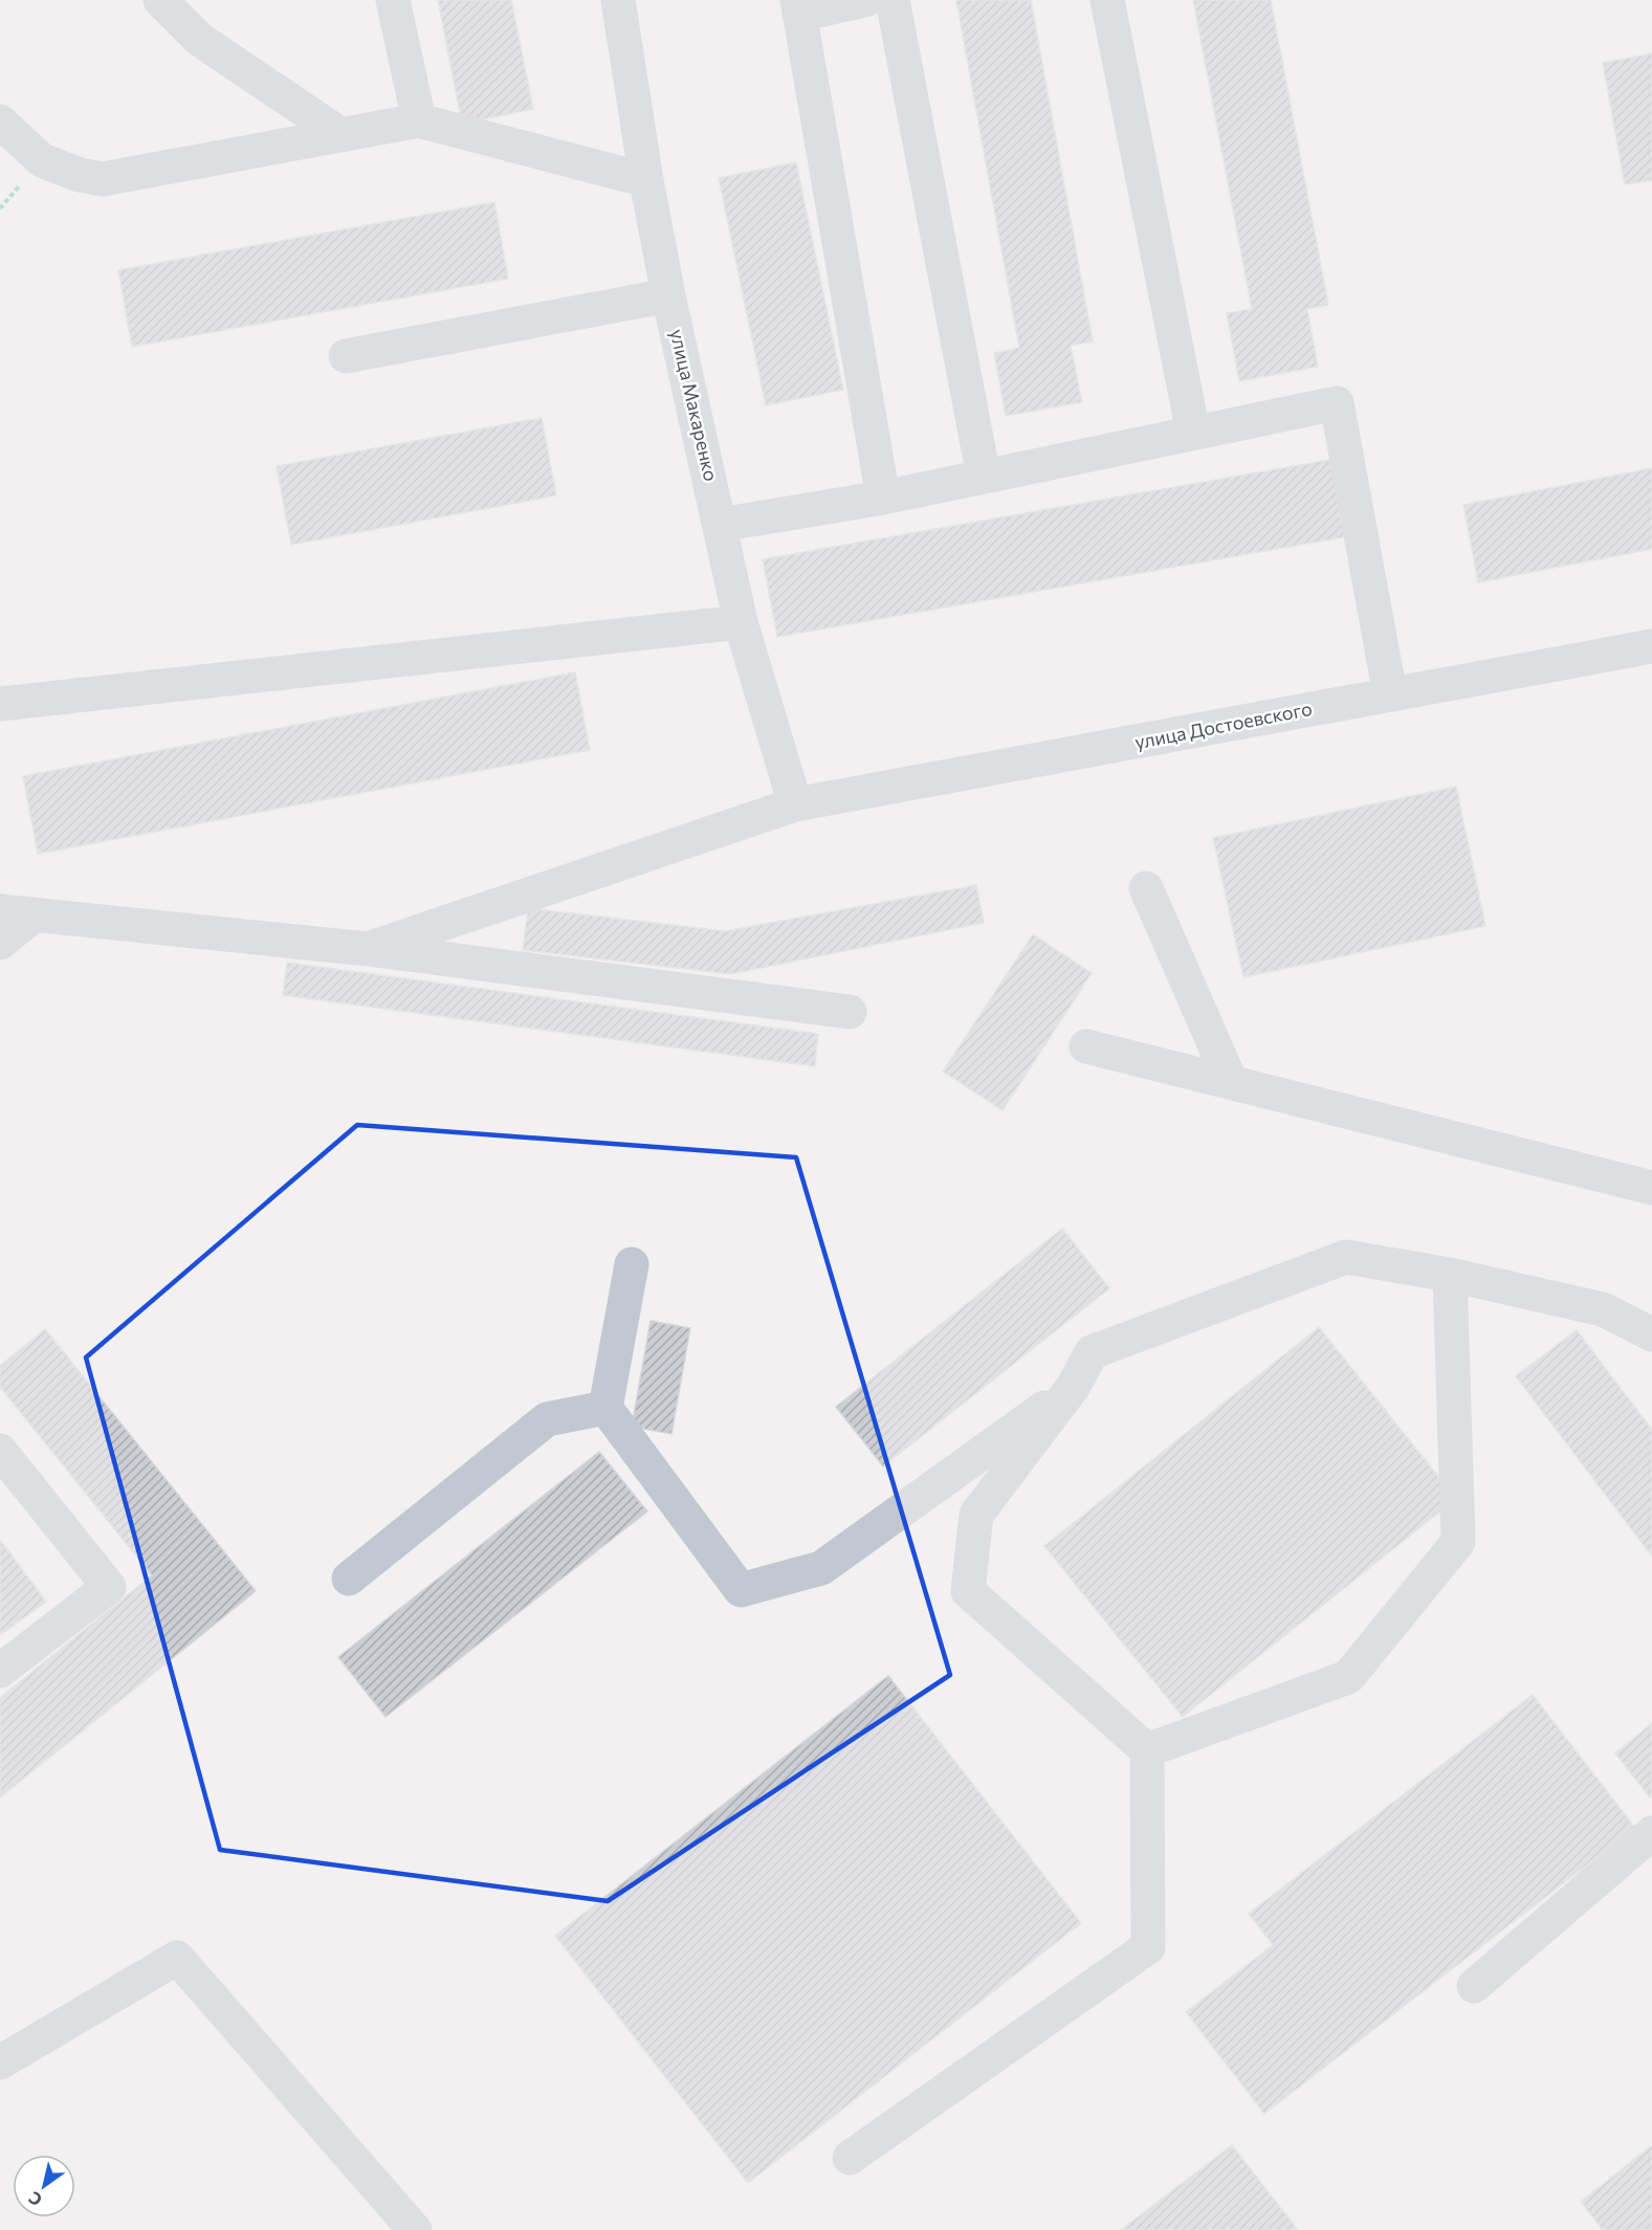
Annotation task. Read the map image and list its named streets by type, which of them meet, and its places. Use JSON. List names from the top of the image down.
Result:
{
  "streets": {
    "street": ["улица Макаренко", "улица Достоевского"]
  },
  "crossings": [
    ["улица Макаренко", "улица Достоевского"]
  ],
  "north": "bottom left"
}
